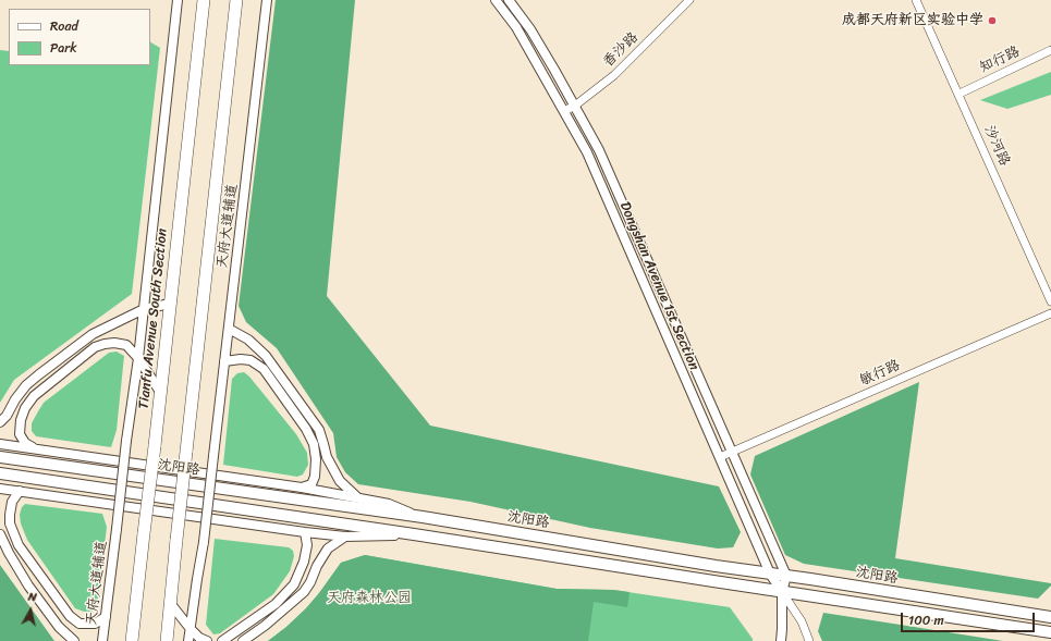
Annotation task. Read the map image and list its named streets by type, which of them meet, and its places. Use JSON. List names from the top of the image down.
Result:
{
  "streets": {
    "highway": ["Tianfu Avenue South Section"],
    "main road": ["沈阳路"],
    "street": [
      "香沙路",
      "知行路",
      "沙河路",
      "天府大道辅道",
      "Dongshan Avenue 1st Section",
      "敏行路"
    ]
  },
  "crossings": [
    ["香沙路", "Dongshan Avenue 1st Section"],
    ["知行路", "沙河路"],
    ["Dongshan Avenue 1st Section", "敏行路"],
    ["Dongshan Avenue 1st Section", "沈阳路"]
  ],
  "parks": ["天府森林公园"],
  "places": ["成都天府新区实验中学"],
  "legend": ["Road", "Park"],
  "scale_bar": "100 m",
  "north": "top"
}
